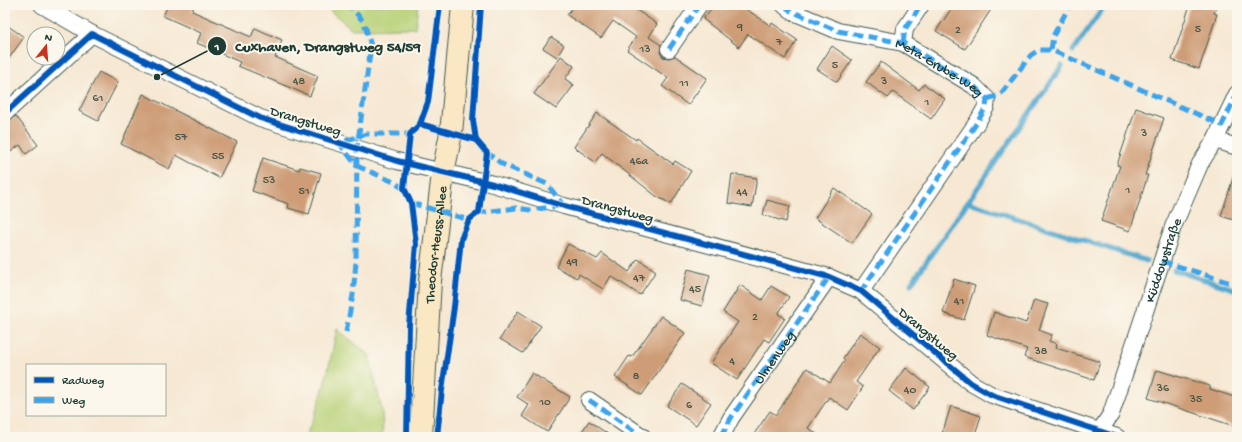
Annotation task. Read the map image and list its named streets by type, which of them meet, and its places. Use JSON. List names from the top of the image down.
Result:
{
  "streets": {
    "street": [
      "Meta-Grube-Weg",
      "Drangstweg",
      "Theodor-Heuss-Allee",
      "Küddowstraße",
      "Ulmenweg"
    ]
  },
  "crossings": [
    ["Meta-Grube-Weg", "Drangstweg"],
    ["Drangstweg", "Theodor-Heuss-Allee"],
    ["Drangstweg", "Küddowstraße"],
    ["Drangstweg", "Ulmenweg"]
  ],
  "places": ["Cuxhaven, Drangstweg 54/59"],
  "house_numbers": [
    "9",
    "5",
    "2",
    "7",
    "13",
    "5",
    "48",
    "3",
    "11",
    "61",
    "1",
    "3",
    "57",
    "55",
    "46a",
    "53",
    "1",
    "51",
    "44",
    "49",
    "47",
    "45",
    "41",
    "2",
    "38",
    "4",
    "8",
    "36",
    "40",
    "35",
    "10",
    "6"
  ],
  "legend": ["Radweg", "Weg"],
  "north": "top"
}
